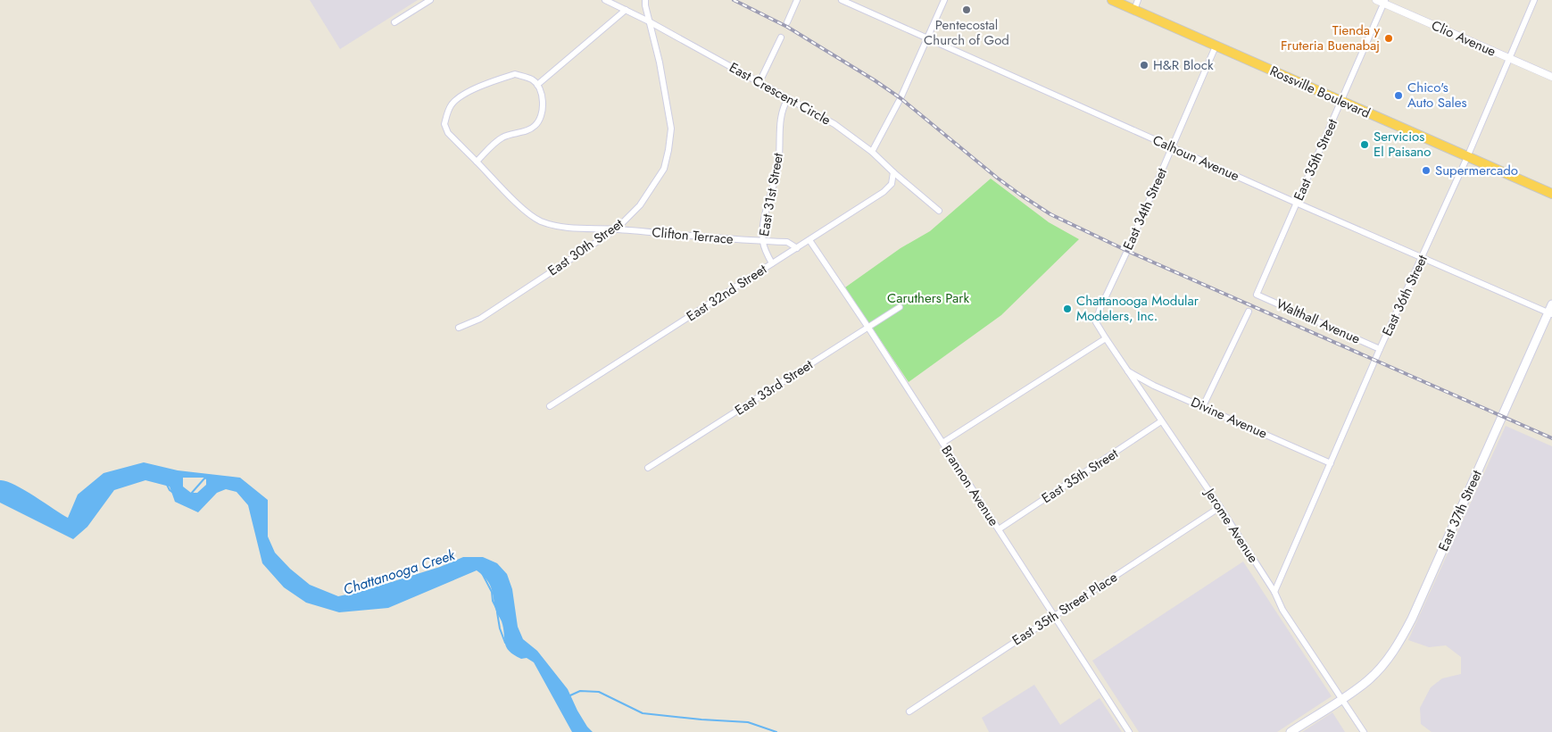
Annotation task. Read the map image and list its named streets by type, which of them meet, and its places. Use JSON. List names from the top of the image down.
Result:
{
  "streets": {
    "highway": ["Rossville Boulevard"],
    "main road": ["East 37th Street"],
    "street": [
      "Clio Avenue",
      "East Crescent Circle",
      "Calhoun Avenue",
      "East 35th Street",
      "East 31st Street",
      "East 34th Street",
      "Clifton Terrace",
      "East 30th Street",
      "East 32nd Street",
      "East 36th Street",
      "Walthall Avenue",
      "East 33rd Street",
      "Divine Avenue",
      "Brannon Avenue",
      "Jerome Avenue",
      "East 35th Street Place"
    ]
  },
  "crossings": [
    ["Clio Avenue", "East 35th Street"],
    ["Clio Avenue", "East 36th Street"],
    ["Rossville Boulevard", "East 35th Street"],
    ["Rossville Boulevard", "East 34th Street"],
    ["Rossville Boulevard", "East 36th Street"],
    ["East Crescent Circle", "East 31st Street"],
    ["East Crescent Circle", "East 30th Street"],
    ["East Crescent Circle", "East 32nd Street"],
    ["Calhoun Avenue", "East 35th Street"],
    ["Calhoun Avenue", "East 34th Street"],
    ["Calhoun Avenue", "East 36th Street"],
    ["Calhoun Avenue", "East 37th Street"],
    ["East 35th Street", "Walthall Avenue"],
    ["East 35th Street", "Brannon Avenue"],
    ["East 35th Street", "Jerome Avenue"],
    ["East 31st Street", "Clifton Terrace"],
    ["East 31st Street", "East 32nd Street"],
    ["East 34th Street", "Jerome Avenue"],
    ["Clifton Terrace", "East 30th Street"],
    ["Clifton Terrace", "East 32nd Street"],
    ["East 32nd Street", "Brannon Avenue"],
    ["East 36th Street", "Walthall Avenue"],
    ["East 36th Street", "Divine Avenue"],
    ["East 36th Street", "Jerome Avenue"],
    ["East 33rd Street", "Brannon Avenue"],
    ["Divine Avenue", "Jerome Avenue"],
    ["Brannon Avenue", "East 35th Street Place"],
    ["East 37th Street", "Jerome Avenue"],
    ["Jerome Avenue", "East 35th Street Place"]
  ],
  "water": ["Chattanooga Creek"],
  "parks": ["Caruthers Park"],
  "places": [
    "Pentecostal Church of God",
    "Tienda y Fruteria Buenabaj",
    "H&R Block",
    "Chico's Auto Sales",
    "Servicios El Paisano",
    "Supermercado",
    "Chattanooga Modular Modelers, Inc."
  ]
}
